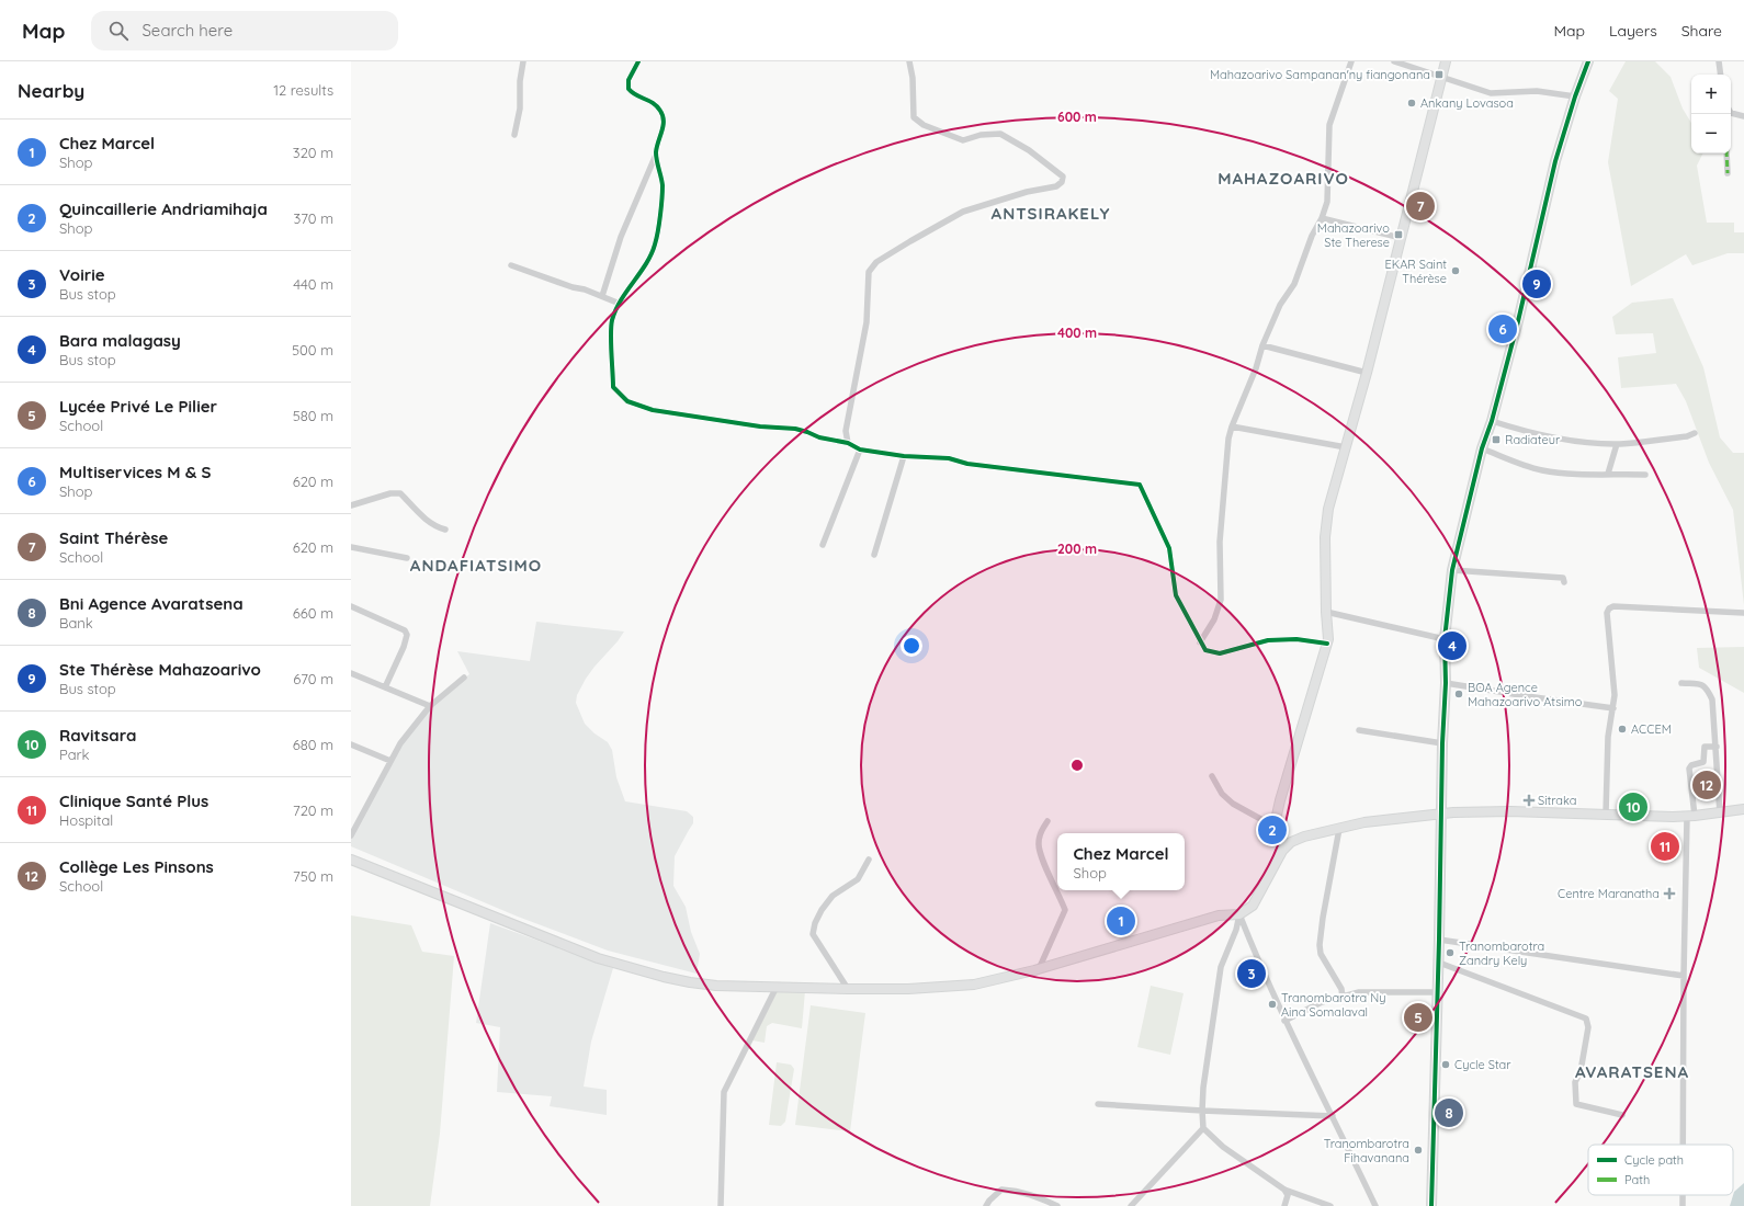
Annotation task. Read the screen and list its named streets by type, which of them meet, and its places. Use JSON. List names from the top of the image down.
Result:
{
  "districts": [
    "MAHAZOARIVO",
    "ANTSIRAKELY",
    "ANDAFIATSIMO",
    "AVARATSENA"
  ],
  "places": {
    "transit": ["Mahazoarivo Sampanan'ny fiangonana", "Mahazoarivo Ste Therese", "Radiateur"],
    "other": [
      "Ankany Lovasoa",
      "EKAR Saint Thérèse",
      "BOA Agence Mahazoarivo Atsimo",
      "ACCEM",
      "Tranombarotra Zandry Kely",
      "Tranombarotra Ny Aina Somalaval",
      "Cycle Star",
      "Tranombarotra Fihavanana"
    ],
    "health": ["Sitraka", "Centre Maranatha"]
  },
  "legend": ["Cycle path", "Path"],
  "page": {
    "header": "Map",
    "search": "Search here",
    "nav": ["Map", "Layers", "Share"],
    "heading": ["Nearby", "12 results"],
    "map_buttons": ["+", "−"],
    "list": [
      {
        "mark": "1",
        "name": "Chez Marcel",
        "note": "Shop",
        "value": "320 m"
      },
      {
        "mark": "2",
        "name": "Quincaillerie Andriamihaja",
        "note": "Shop",
        "value": "370 m"
      },
      {
        "mark": "3",
        "name": "Voirie",
        "note": "Bus stop",
        "value": "440 m"
      },
      {
        "mark": "4",
        "name": "Bara malagasy",
        "note": "Bus stop",
        "value": "500 m"
      },
      {
        "mark": "5",
        "name": "Lycée Privé Le Pilier",
        "note": "School",
        "value": "580 m"
      },
      {
        "mark": "6",
        "name": "Multiservices M & S",
        "note": "Shop",
        "value": "620 m"
      },
      {
        "mark": "7",
        "name": "Saint Thérèse",
        "note": "School",
        "value": "620 m"
      },
      {
        "mark": "8",
        "name": "Bni Agence Avaratsena",
        "note": "Bank",
        "value": "660 m"
      },
      {
        "mark": "9",
        "name": "Ste Thérèse Mahazoarivo",
        "note": "Bus stop",
        "value": "670 m"
      },
      {
        "mark": "10",
        "name": "Ravitsara",
        "note": "Park",
        "value": "680 m"
      },
      {
        "mark": "11",
        "name": "Clinique Santé Plus",
        "note": "Hospital",
        "value": "720 m"
      },
      {
        "mark": "12",
        "name": "Collège Les Pinsons",
        "note": "School",
        "value": "750 m"
      }
    ],
    "pins": [
      "7",
      "9",
      "6",
      "4",
      "12",
      "10",
      "2",
      "11",
      "1",
      "3",
      "5",
      "8"
    ],
    "popup": ["Chez Marcel", "Shop"]
  },
  "rings": ["600 m", "400 m", "200 m"]
}
